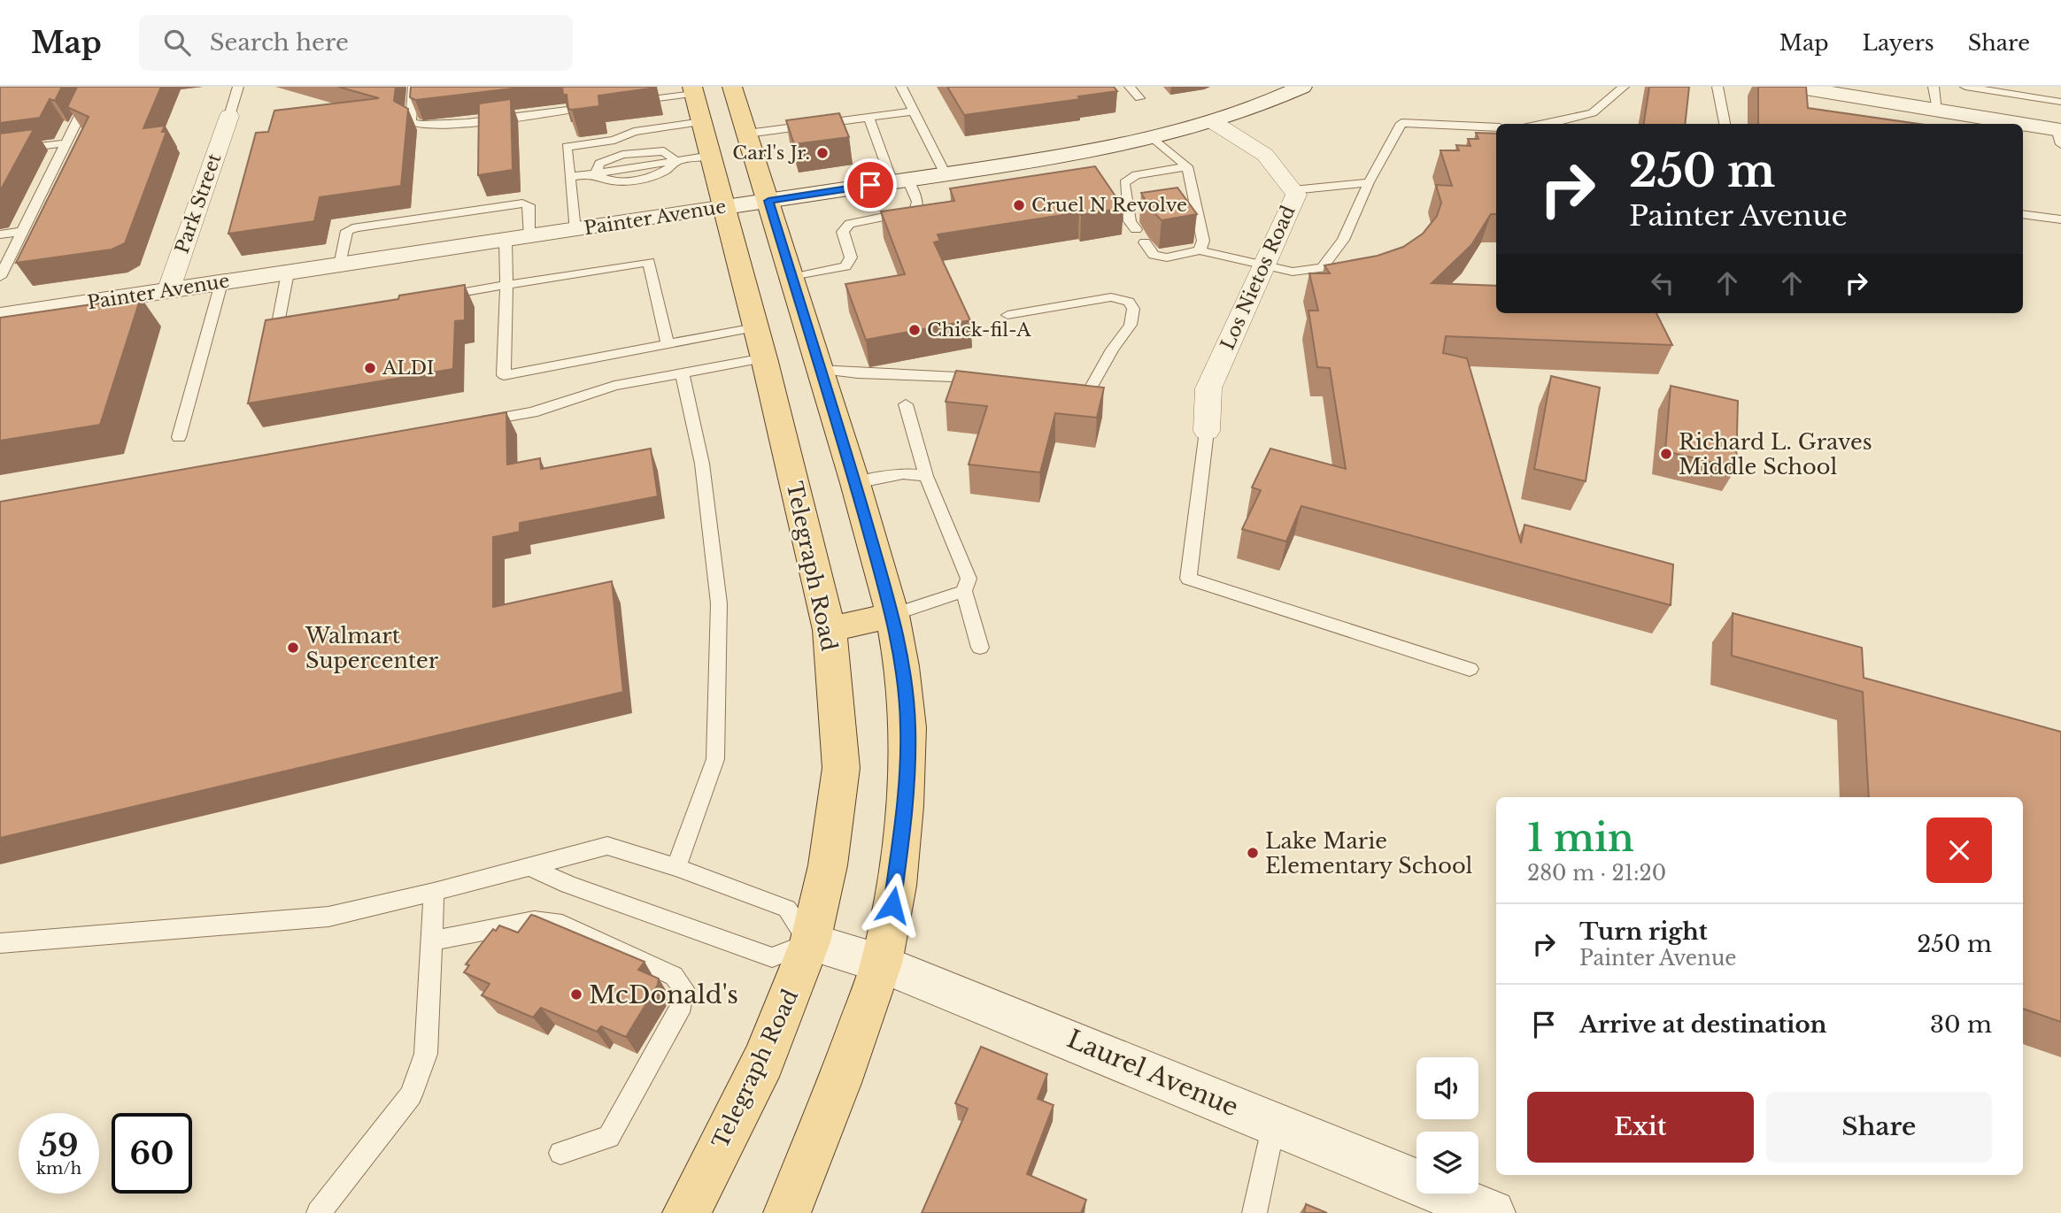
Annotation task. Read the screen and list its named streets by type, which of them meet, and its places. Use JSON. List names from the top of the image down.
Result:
{
  "streets": {
    "main road": ["Telegraph Road"],
    "street": [
      "Park Street",
      "Painter Avenue",
      "Los Nietos Road",
      "Laurel Avenue"
    ]
  },
  "crossings": [
    ["Park Street", "Painter Avenue"],
    ["Painter Avenue", "Los Nietos Road"],
    ["Painter Avenue", "Telegraph Road"],
    ["Telegraph Road", "Laurel Avenue"]
  ],
  "places": [
    "Carl's Jr.",
    "Cruel N Revolve",
    "Chick-fil-A",
    "ALDI",
    "Richard L. Graves Middle School",
    "Walmart Supercenter",
    "Lake Marie Elementary School",
    "McDonald's"
  ],
  "page": {
    "header": "Map",
    "search": "Search here",
    "nav": ["Map", "Layers", "Share"],
    "turn": ["250 m", "Painter Avenue"],
    "heading": ["1 min", "280 m · 21:20"],
    "list": [
      {
        "name": "Turn right",
        "note": "Painter Avenue",
        "value": "250 m"
      },
      {
        "name": "Arrive at destination",
        "value": "30 m"
      }
    ],
    "buttons": ["Exit", "Share"],
    "speed": "59 km/h",
    "limit": "60"
  }
}
